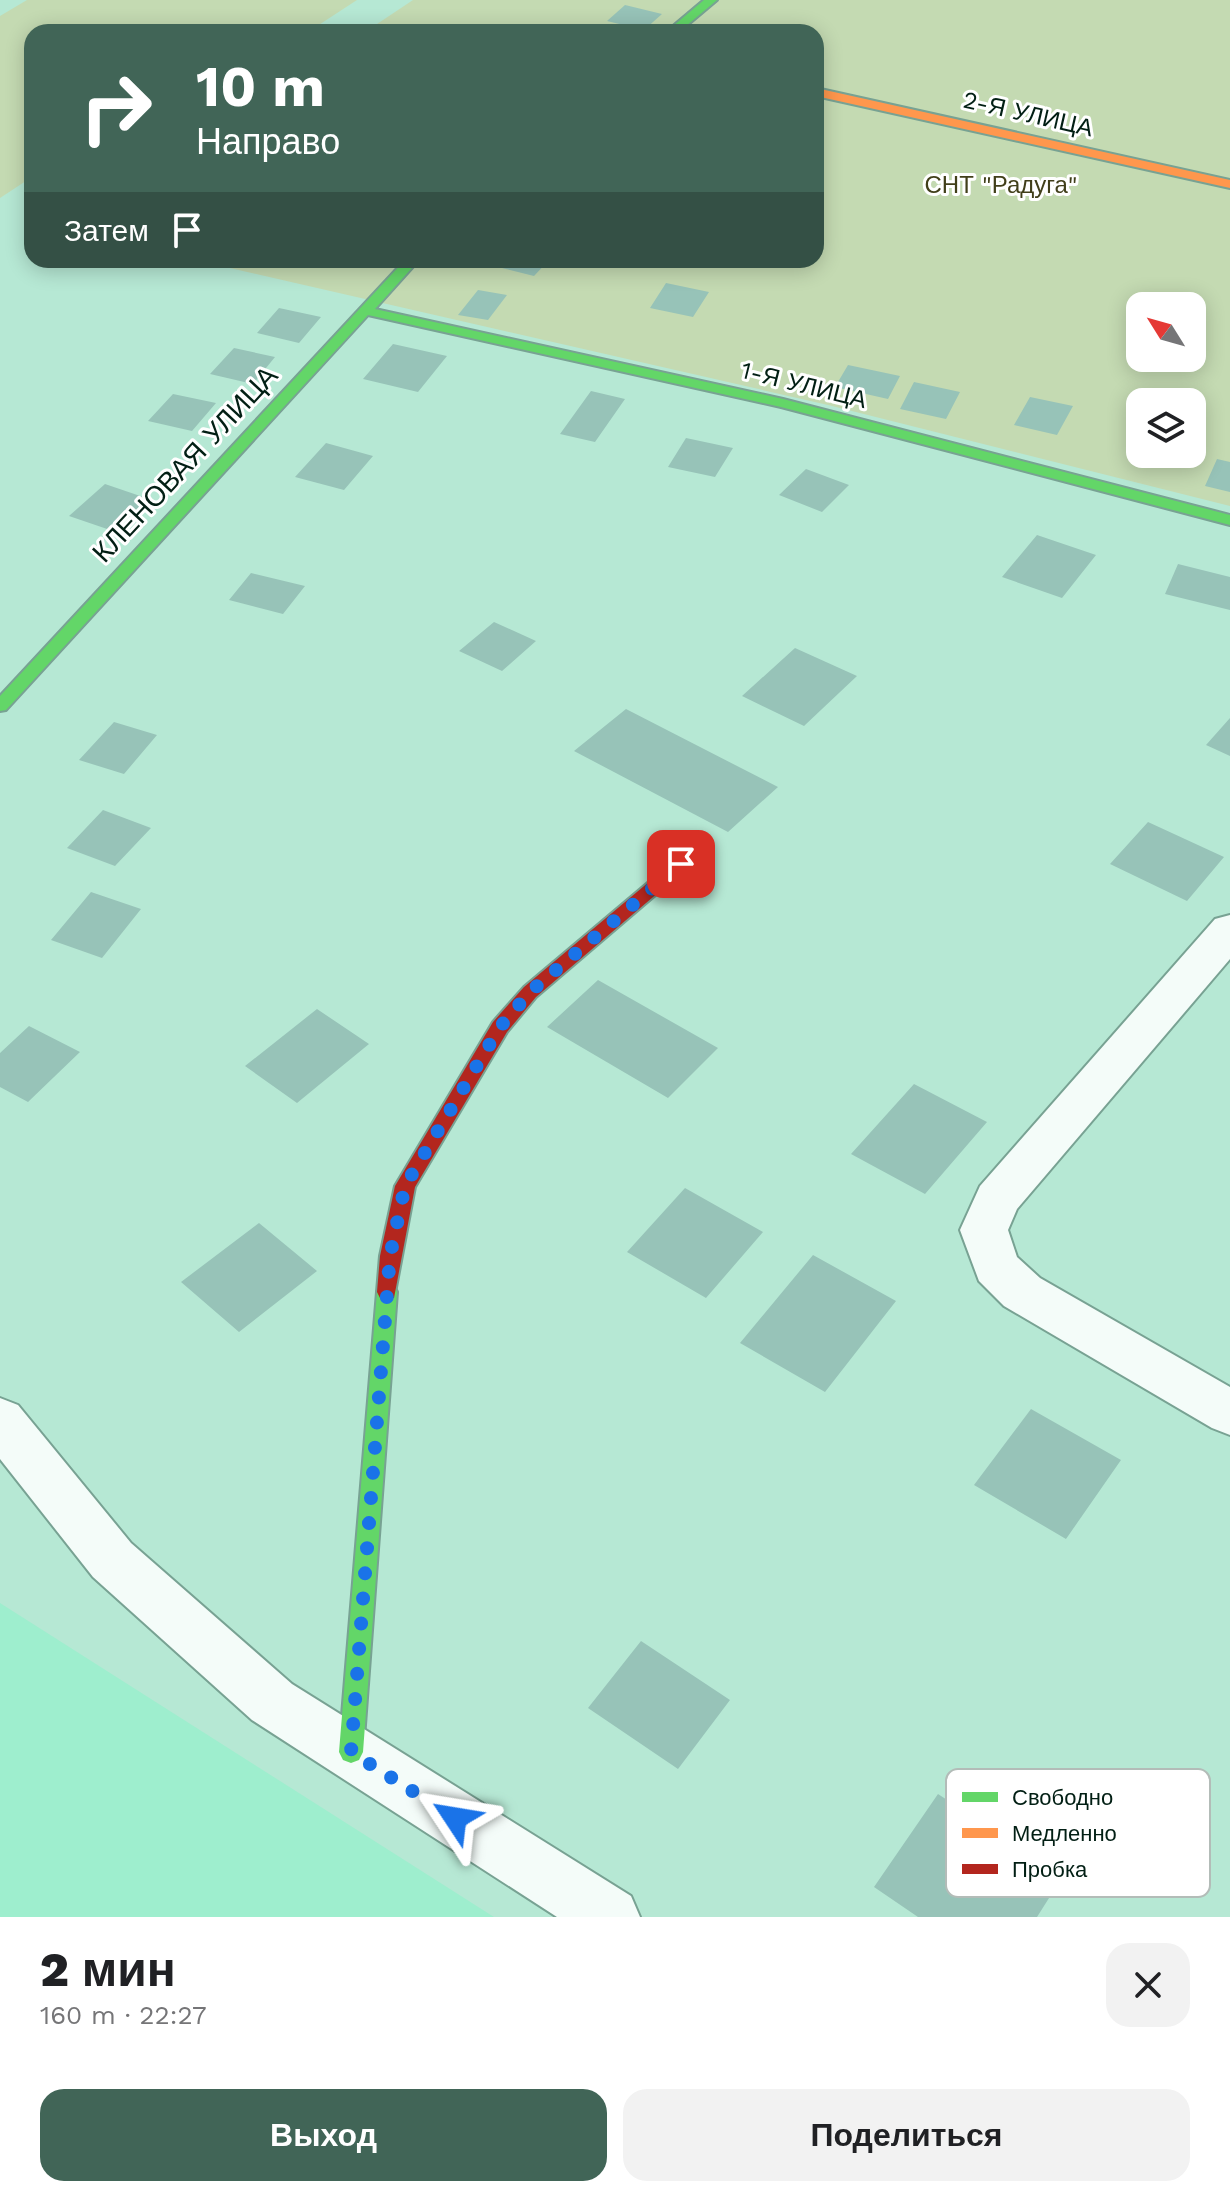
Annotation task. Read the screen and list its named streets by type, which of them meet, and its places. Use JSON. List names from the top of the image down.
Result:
{
  "streets": {
    "street": ["2-Я УЛИЦА", "1-Я УЛИЦА", "КЛЕНОВАЯ УЛИЦА"]
  },
  "crossings": [
    ["1-Я УЛИЦА", "КЛЕНОВАЯ УЛИЦА"]
  ],
  "parks": ["СНТ \"Радуга\""],
  "legend": ["Свободно", "Медленно", "Пробка"],
  "north": "top left",
  "page": {
    "turn": ["10 m", "Направо"],
    "then": "Затем",
    "heading": ["2 мин", "160 m · 22:27"],
    "buttons": ["Выход", "Поделиться"]
  }
}
